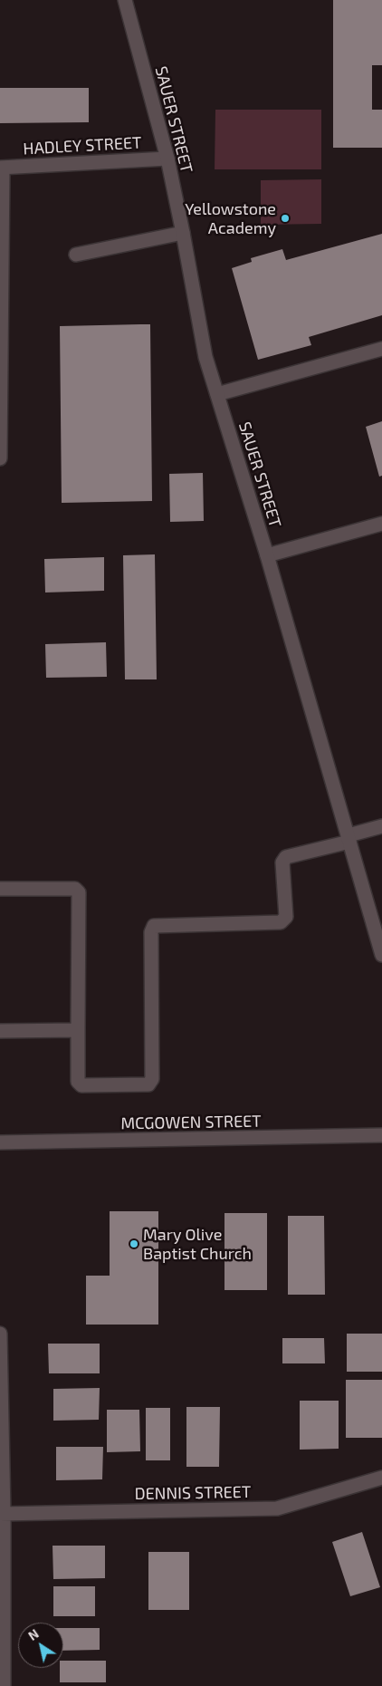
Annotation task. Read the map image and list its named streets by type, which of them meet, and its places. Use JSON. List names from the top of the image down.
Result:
{
  "streets": {
    "street": [
      "SAUER STREET",
      "HADLEY STREET",
      "MCGOWEN STREET",
      "DENNIS STREET"
    ]
  },
  "crossings": [
    ["SAUER STREET", "HADLEY STREET"]
  ],
  "places": ["Yellowstone Academy", "Mary Olive Baptist Church"],
  "north": "top left"
}
